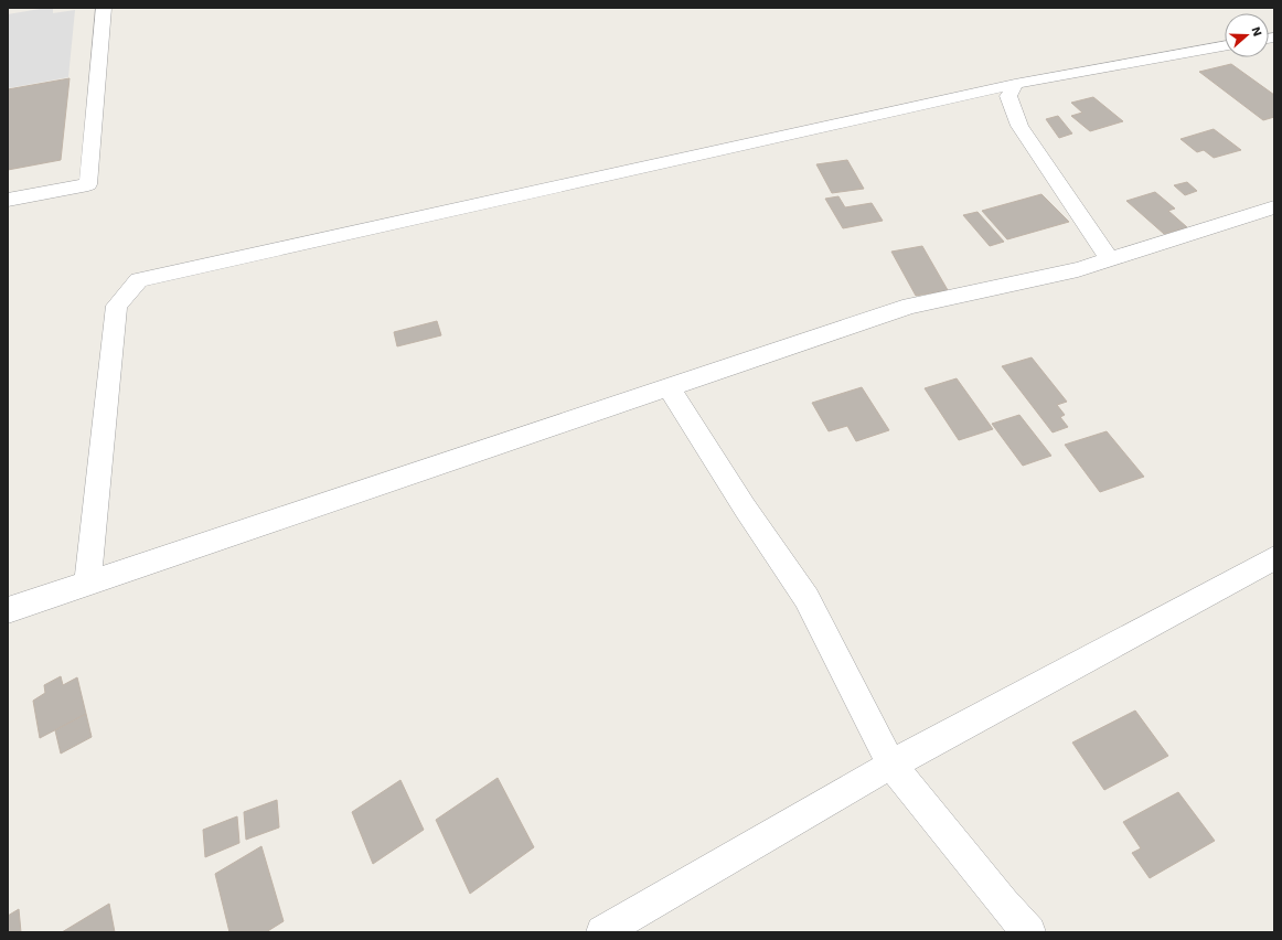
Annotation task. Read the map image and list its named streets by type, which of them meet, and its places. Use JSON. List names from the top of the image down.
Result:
{
  "north": "right"
}
